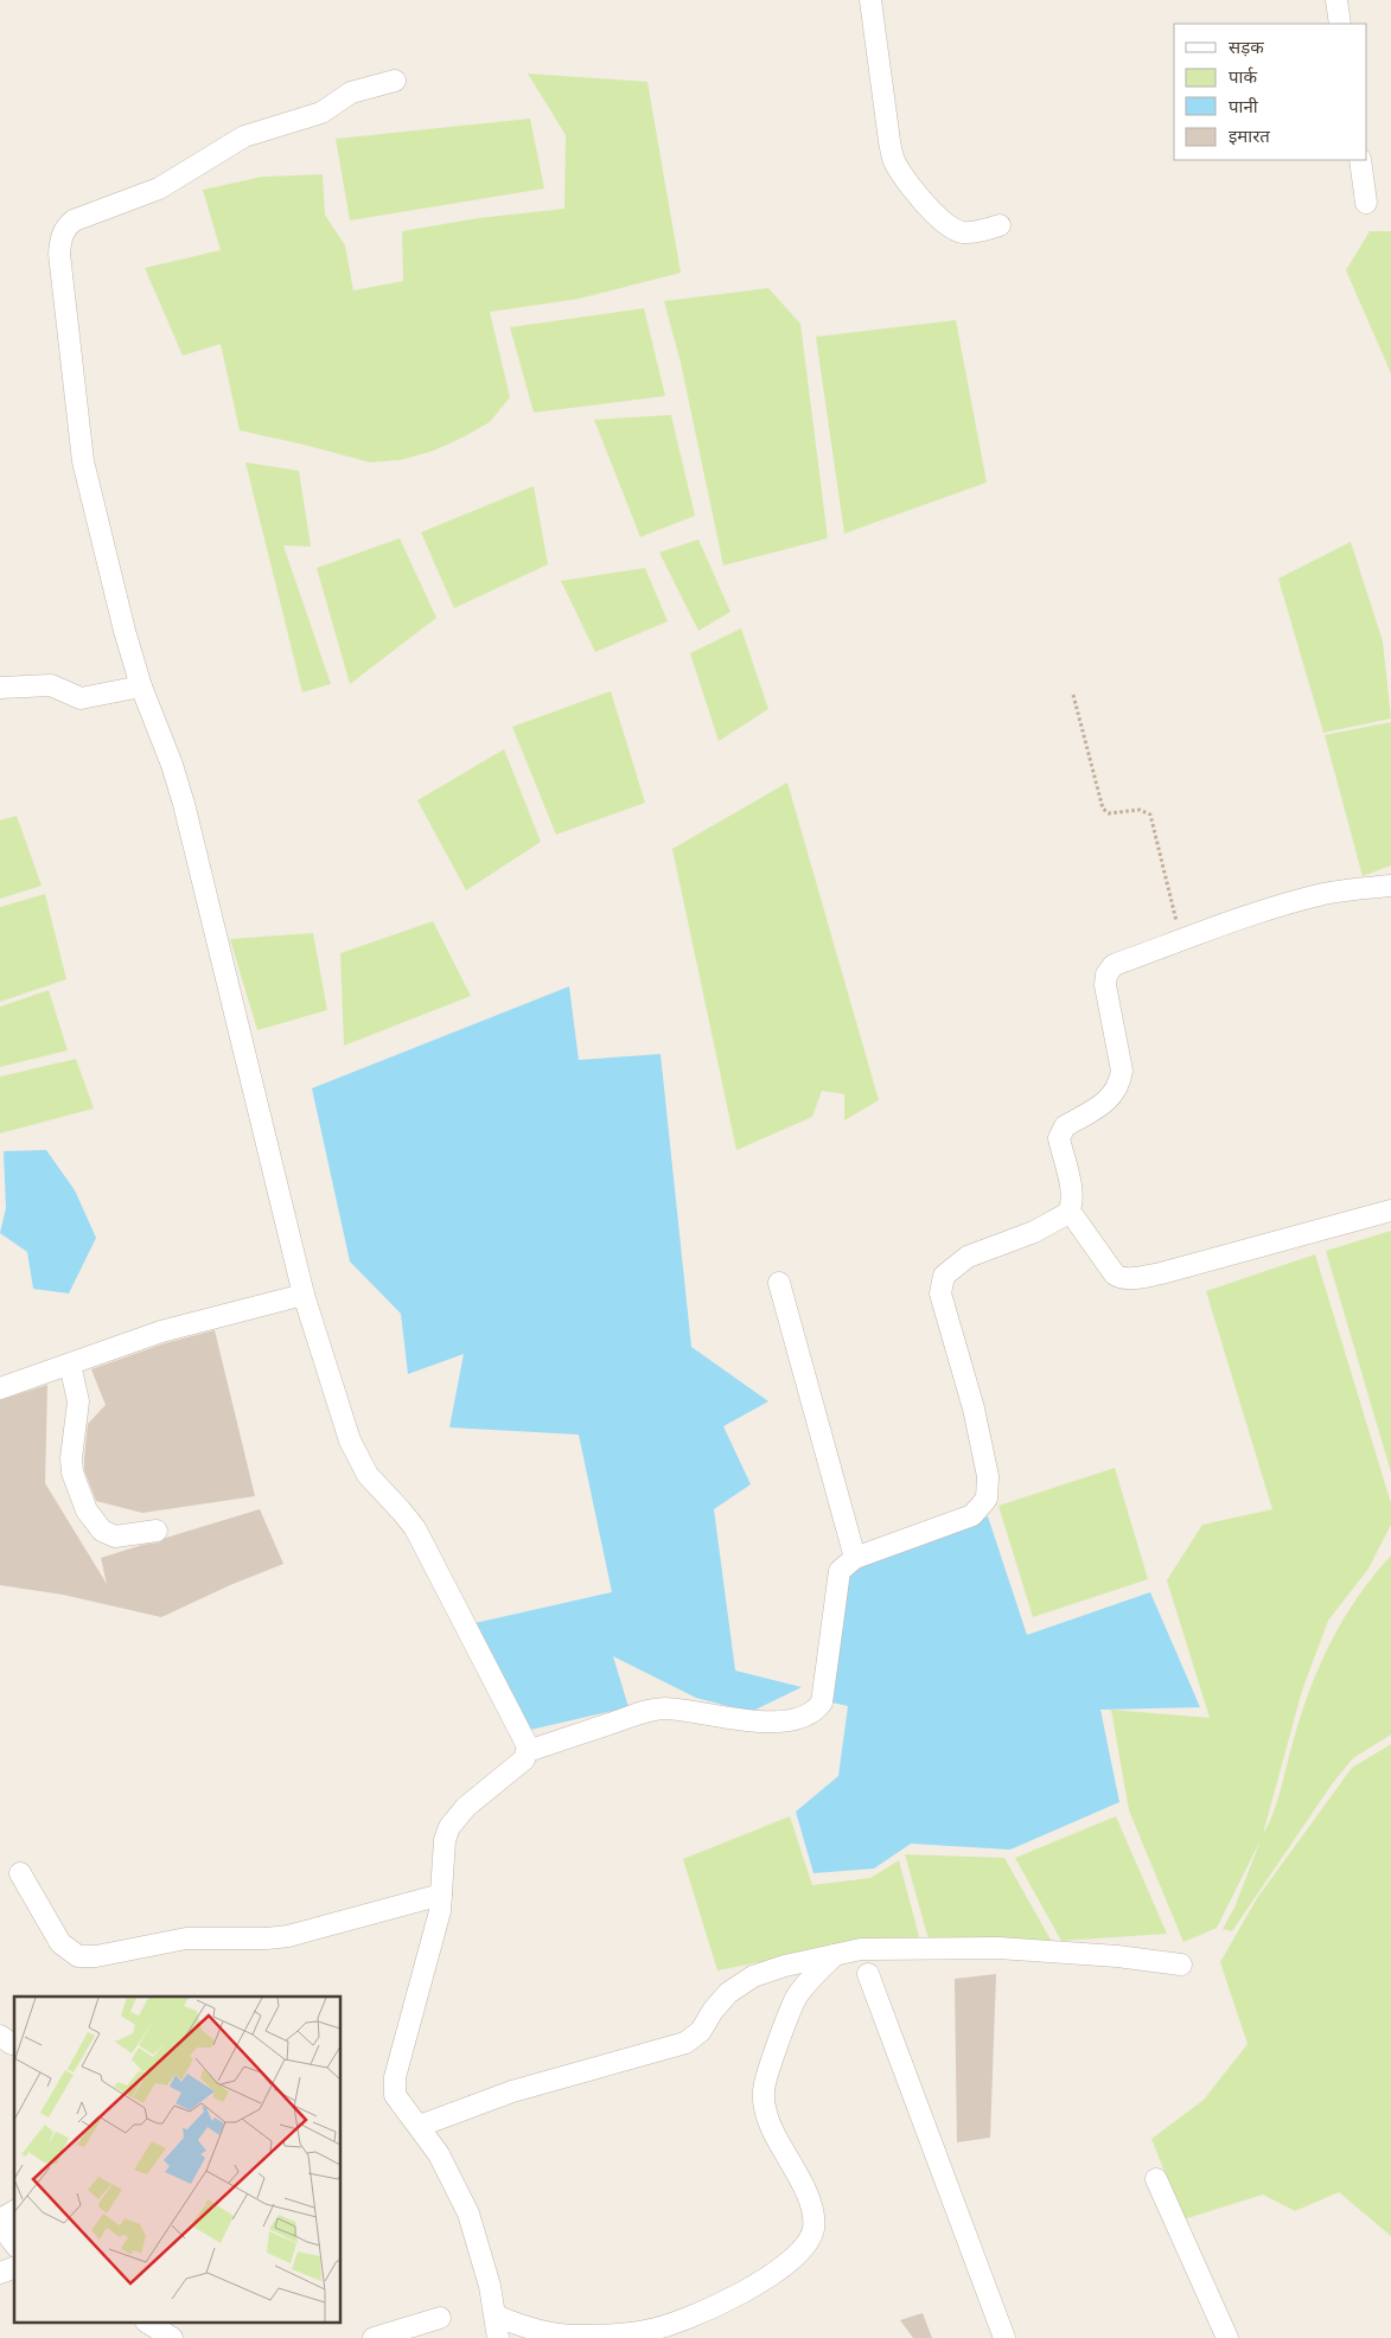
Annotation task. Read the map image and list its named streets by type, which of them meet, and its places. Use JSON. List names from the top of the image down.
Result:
{
  "legend": [
    "सड़क",
    "पार्क",
    "पानी",
    "इमारत"
  ]
}
